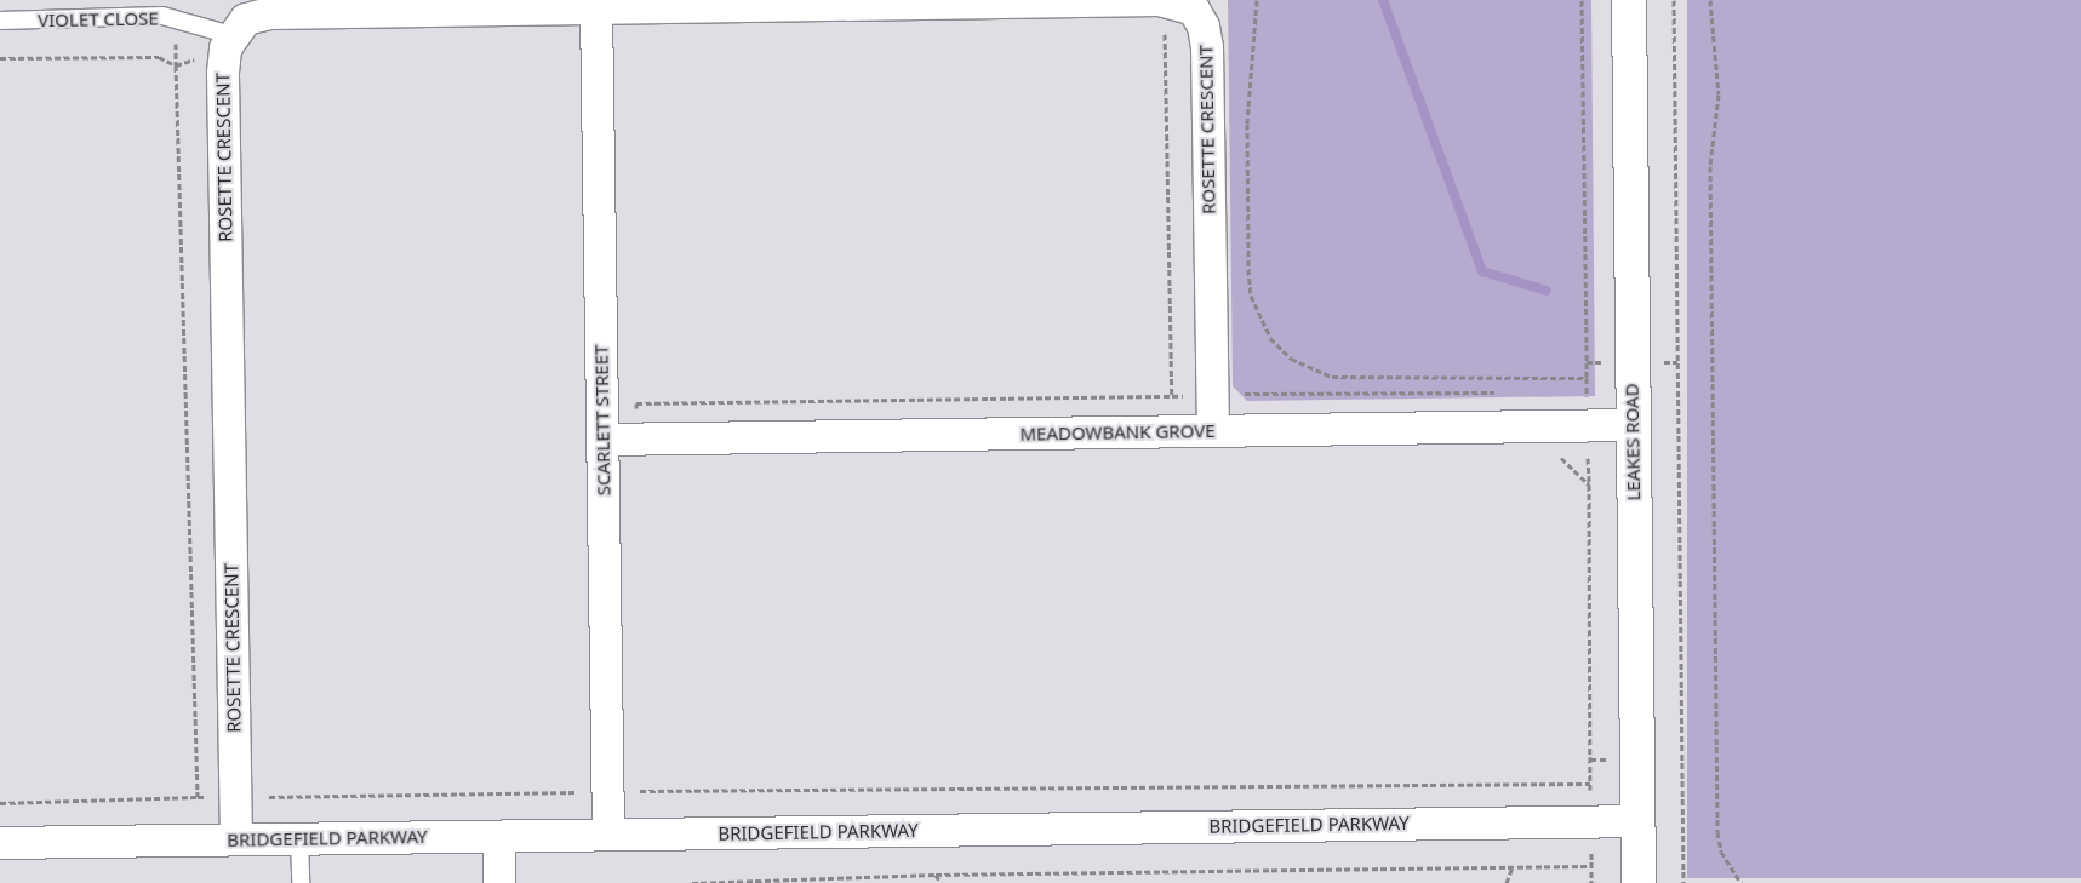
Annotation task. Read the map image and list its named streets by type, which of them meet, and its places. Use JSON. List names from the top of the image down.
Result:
{
  "streets": {
    "street": [
      "ROSETTE CRESCENT",
      "SCARLETT STREET",
      "MEADOWBANK GROVE",
      "LEAKES ROAD",
      "BRIDGEFIELD PARKWAY"
    ],
    "lane": ["VIOLET CLOSE"]
  },
  "crossings": [
    ["VIOLET CLOSE", "ROSETTE CRESCENT"],
    ["ROSETTE CRESCENT", "SCARLETT STREET"],
    ["ROSETTE CRESCENT", "MEADOWBANK GROVE"],
    ["ROSETTE CRESCENT", "BRIDGEFIELD PARKWAY"],
    ["SCARLETT STREET", "MEADOWBANK GROVE"],
    ["SCARLETT STREET", "BRIDGEFIELD PARKWAY"],
    ["MEADOWBANK GROVE", "LEAKES ROAD"],
    ["LEAKES ROAD", "BRIDGEFIELD PARKWAY"]
  ]
}
